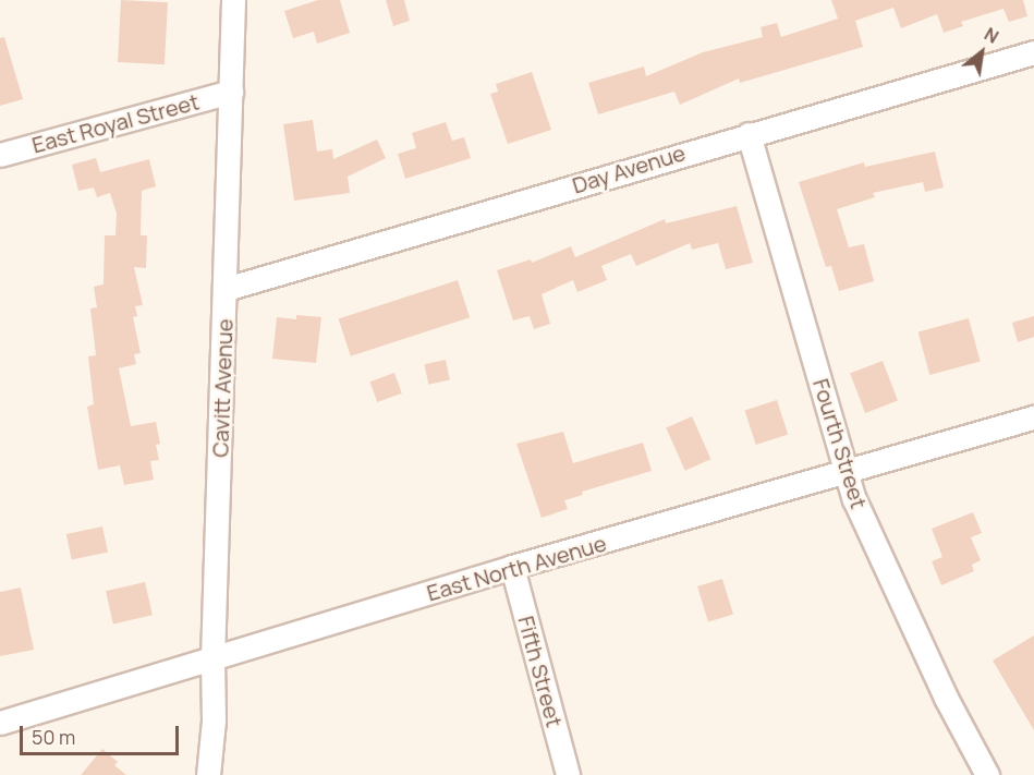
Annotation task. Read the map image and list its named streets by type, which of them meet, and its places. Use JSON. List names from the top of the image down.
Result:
{
  "streets": {
    "street": [
      "East Royal Street",
      "Day Avenue",
      "Cavitt Avenue",
      "Fourth Street",
      "East North Avenue",
      "Fifth Street"
    ]
  },
  "crossings": [
    ["East Royal Street", "Cavitt Avenue"],
    ["Day Avenue", "Cavitt Avenue"],
    ["Day Avenue", "Fourth Street"],
    ["Cavitt Avenue", "East North Avenue"],
    ["Fourth Street", "East North Avenue"],
    ["East North Avenue", "Fifth Street"]
  ],
  "scale_bar": "50 m",
  "north": "top right"
}
